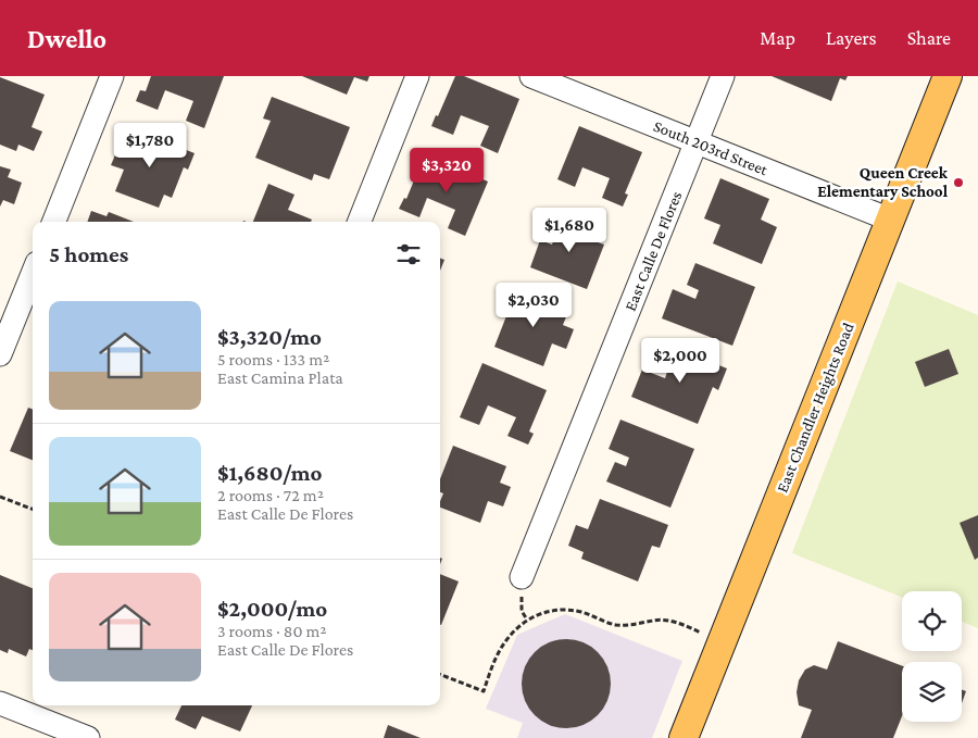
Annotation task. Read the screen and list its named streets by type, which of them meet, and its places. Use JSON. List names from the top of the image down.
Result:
{
  "streets": {
    "main road": ["East Chandler Heights Road"],
    "street": ["South 203rd Street", "East Calle De Flores"]
  },
  "crossings": [
    ["South 203rd Street", "East Calle De Flores"],
    ["South 203rd Street", "East Chandler Heights Road"]
  ],
  "places": ["Queen Creek Elementary School"],
  "page": {
    "header": "Dwello",
    "nav": ["Map", "Layers", "Share"],
    "price": [
      "$1,780",
      "$3,320",
      "$1,680",
      "$2,030",
      "$2,000"
    ],
    "heading": "5 homes",
    "list": [
      {
        "name": "$3,320/mo",
        "note": "5 rooms · 133 m² · East Camina Plata"
      },
      {
        "name": "$1,680/mo",
        "note": "2 rooms · 72 m² · East Calle De Flores"
      },
      {
        "name": "$2,000/mo",
        "note": "3 rooms · 80 m² · East Calle De Flores"
      }
    ]
  }
}
